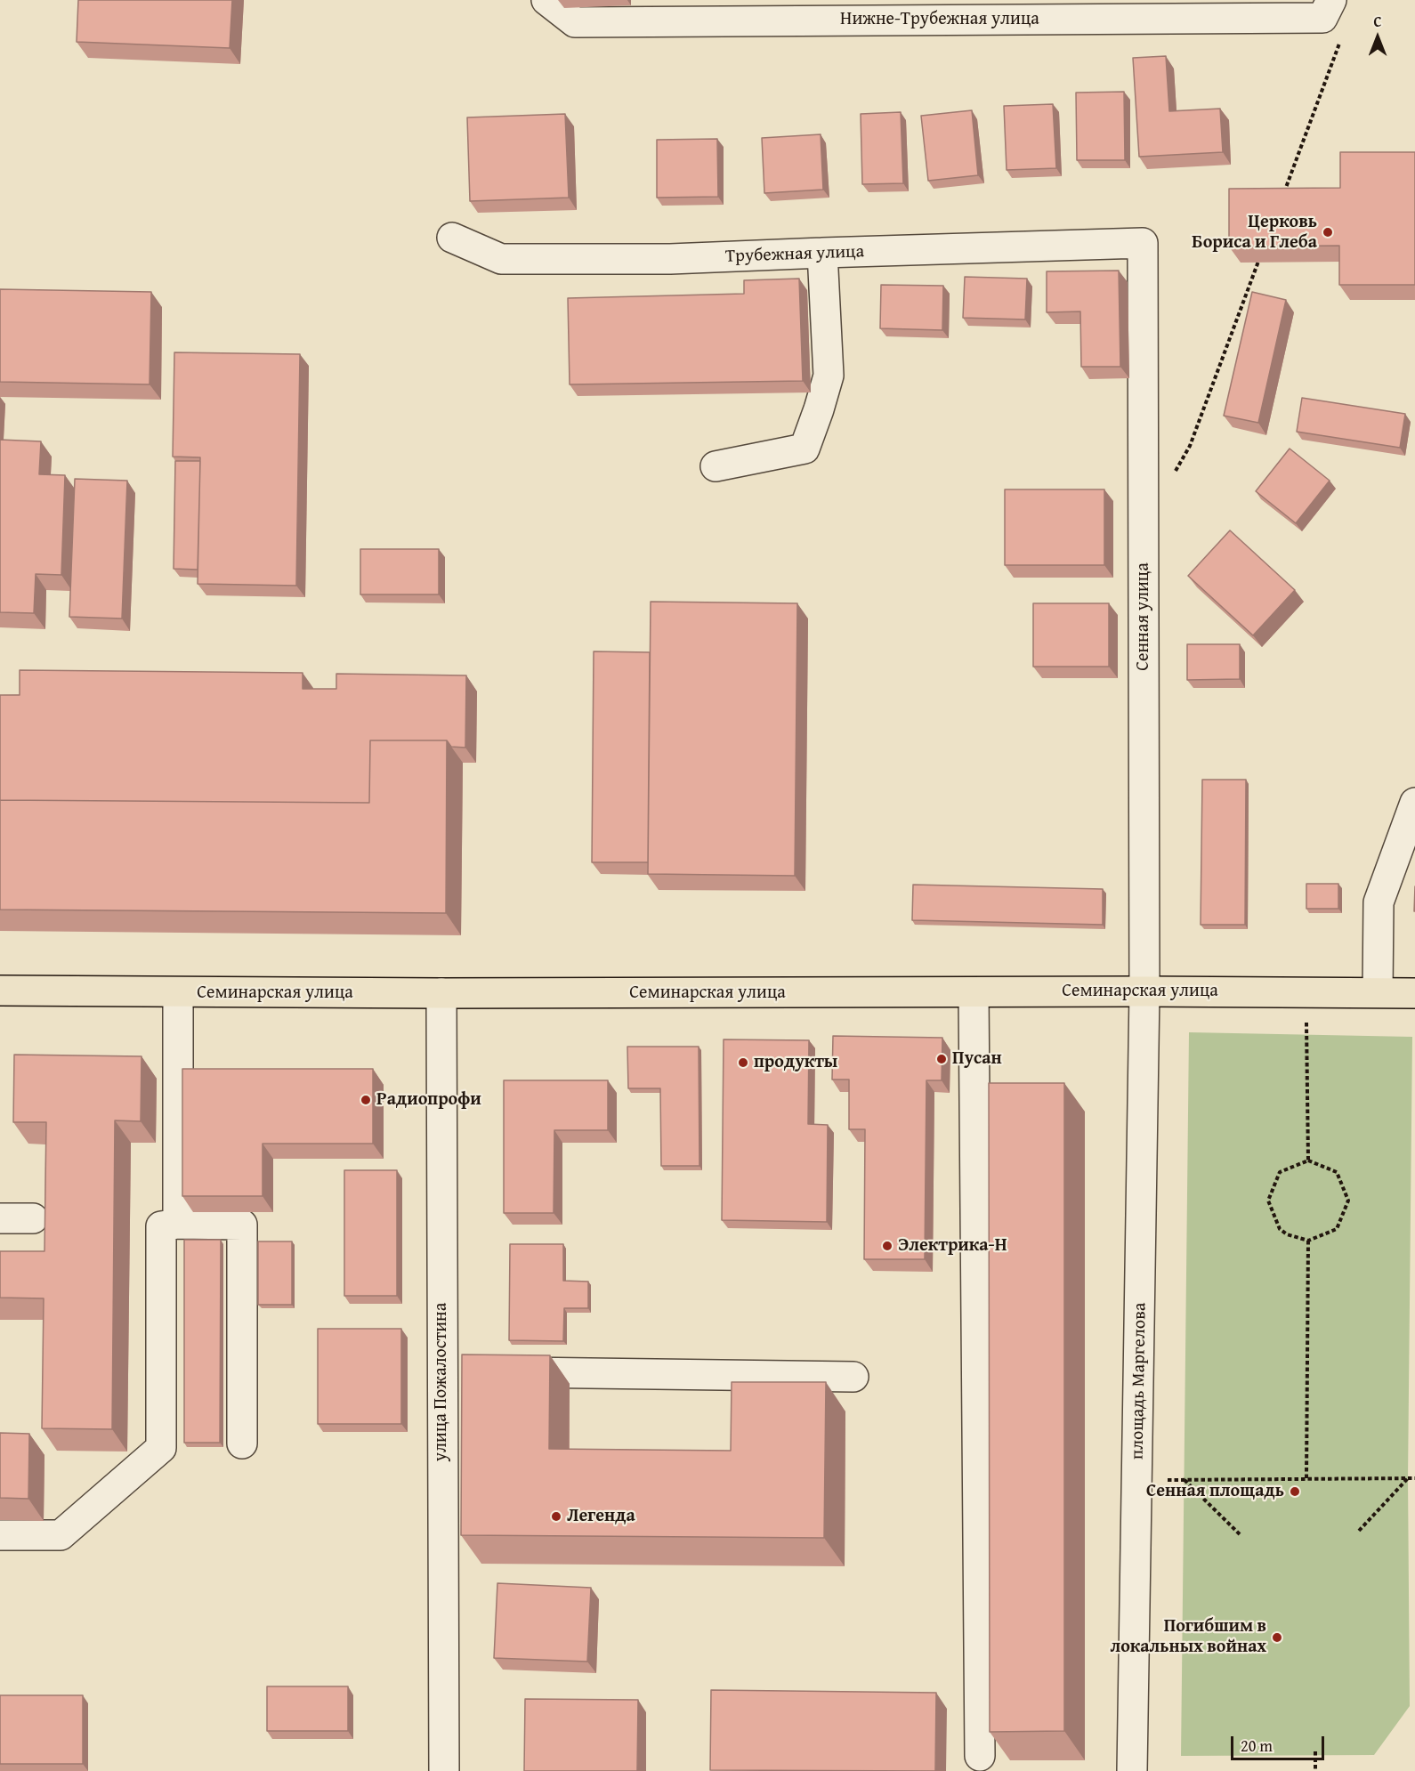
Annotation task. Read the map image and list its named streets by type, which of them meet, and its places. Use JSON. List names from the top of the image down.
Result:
{
  "streets": {
    "main road": ["Семинарская улица"],
    "street": [
      "Нижне-Трубежная улица",
      "Трубежная улица",
      "Сенная улица",
      "площадь Маргелова",
      "улица Пожалостина"
    ]
  },
  "crossings": [
    ["Трубежная улица", "Сенная улица"],
    ["Сенная улица", "Семинарская улица"],
    ["Сенная улица", "площадь Маргелова"],
    ["Семинарская улица", "площадь Маргелова"],
    ["Семинарская улица", "улица Пожалостина"]
  ],
  "places": [
    "Церковь Бориса и Глеба",
    "Пусан",
    "продукты",
    "Радиопрофи",
    "Электрика-Н",
    "Сенная площадь",
    "Легенда",
    "Погибшим в локальных войнах"
  ],
  "scale_bar": "20 m",
  "north": "top"
}
